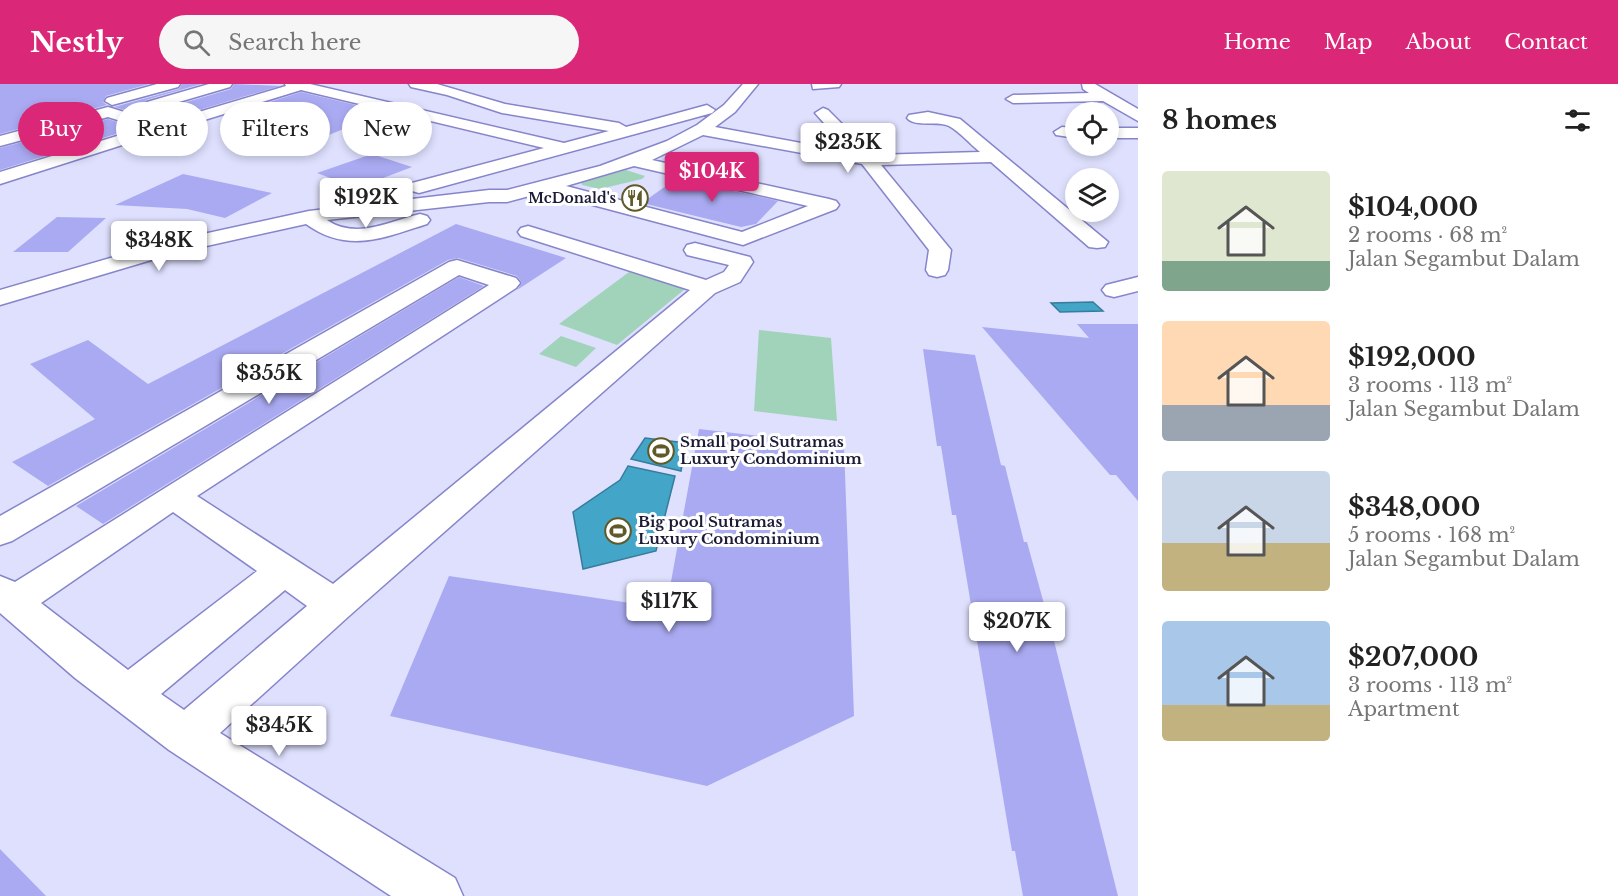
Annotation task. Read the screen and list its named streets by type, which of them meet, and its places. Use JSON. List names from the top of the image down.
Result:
{
  "places": {
    "restaurant": ["McDonald's"],
    "sports": ["Small pool Sutramas Luxury Condominium", "Big pool Sutramas Luxury Condominium"]
  },
  "page": {
    "header": "Nestly",
    "search": "Search here",
    "nav": [
      "Home",
      "Map",
      "About",
      "Contact"
    ],
    "heading": "8 homes",
    "chip": [
      "Buy",
      "Rent",
      "Filters",
      "New"
    ],
    "price": [
      "$235K",
      "$104K",
      "$192K",
      "$348K",
      "$355K",
      "$117K",
      "$207K",
      "$345K"
    ],
    "list": [
      {
        "name": "$104,000",
        "note": "2 rooms · 68 m² · Jalan Segambut Dalam"
      },
      {
        "name": "$192,000",
        "note": "3 rooms · 113 m² · Jalan Segambut Dalam"
      },
      {
        "name": "$348,000",
        "note": "5 rooms · 168 m² · Jalan Segambut Dalam"
      },
      {
        "name": "$207,000",
        "note": "3 rooms · 113 m² · Apartment"
      }
    ]
  }
}
